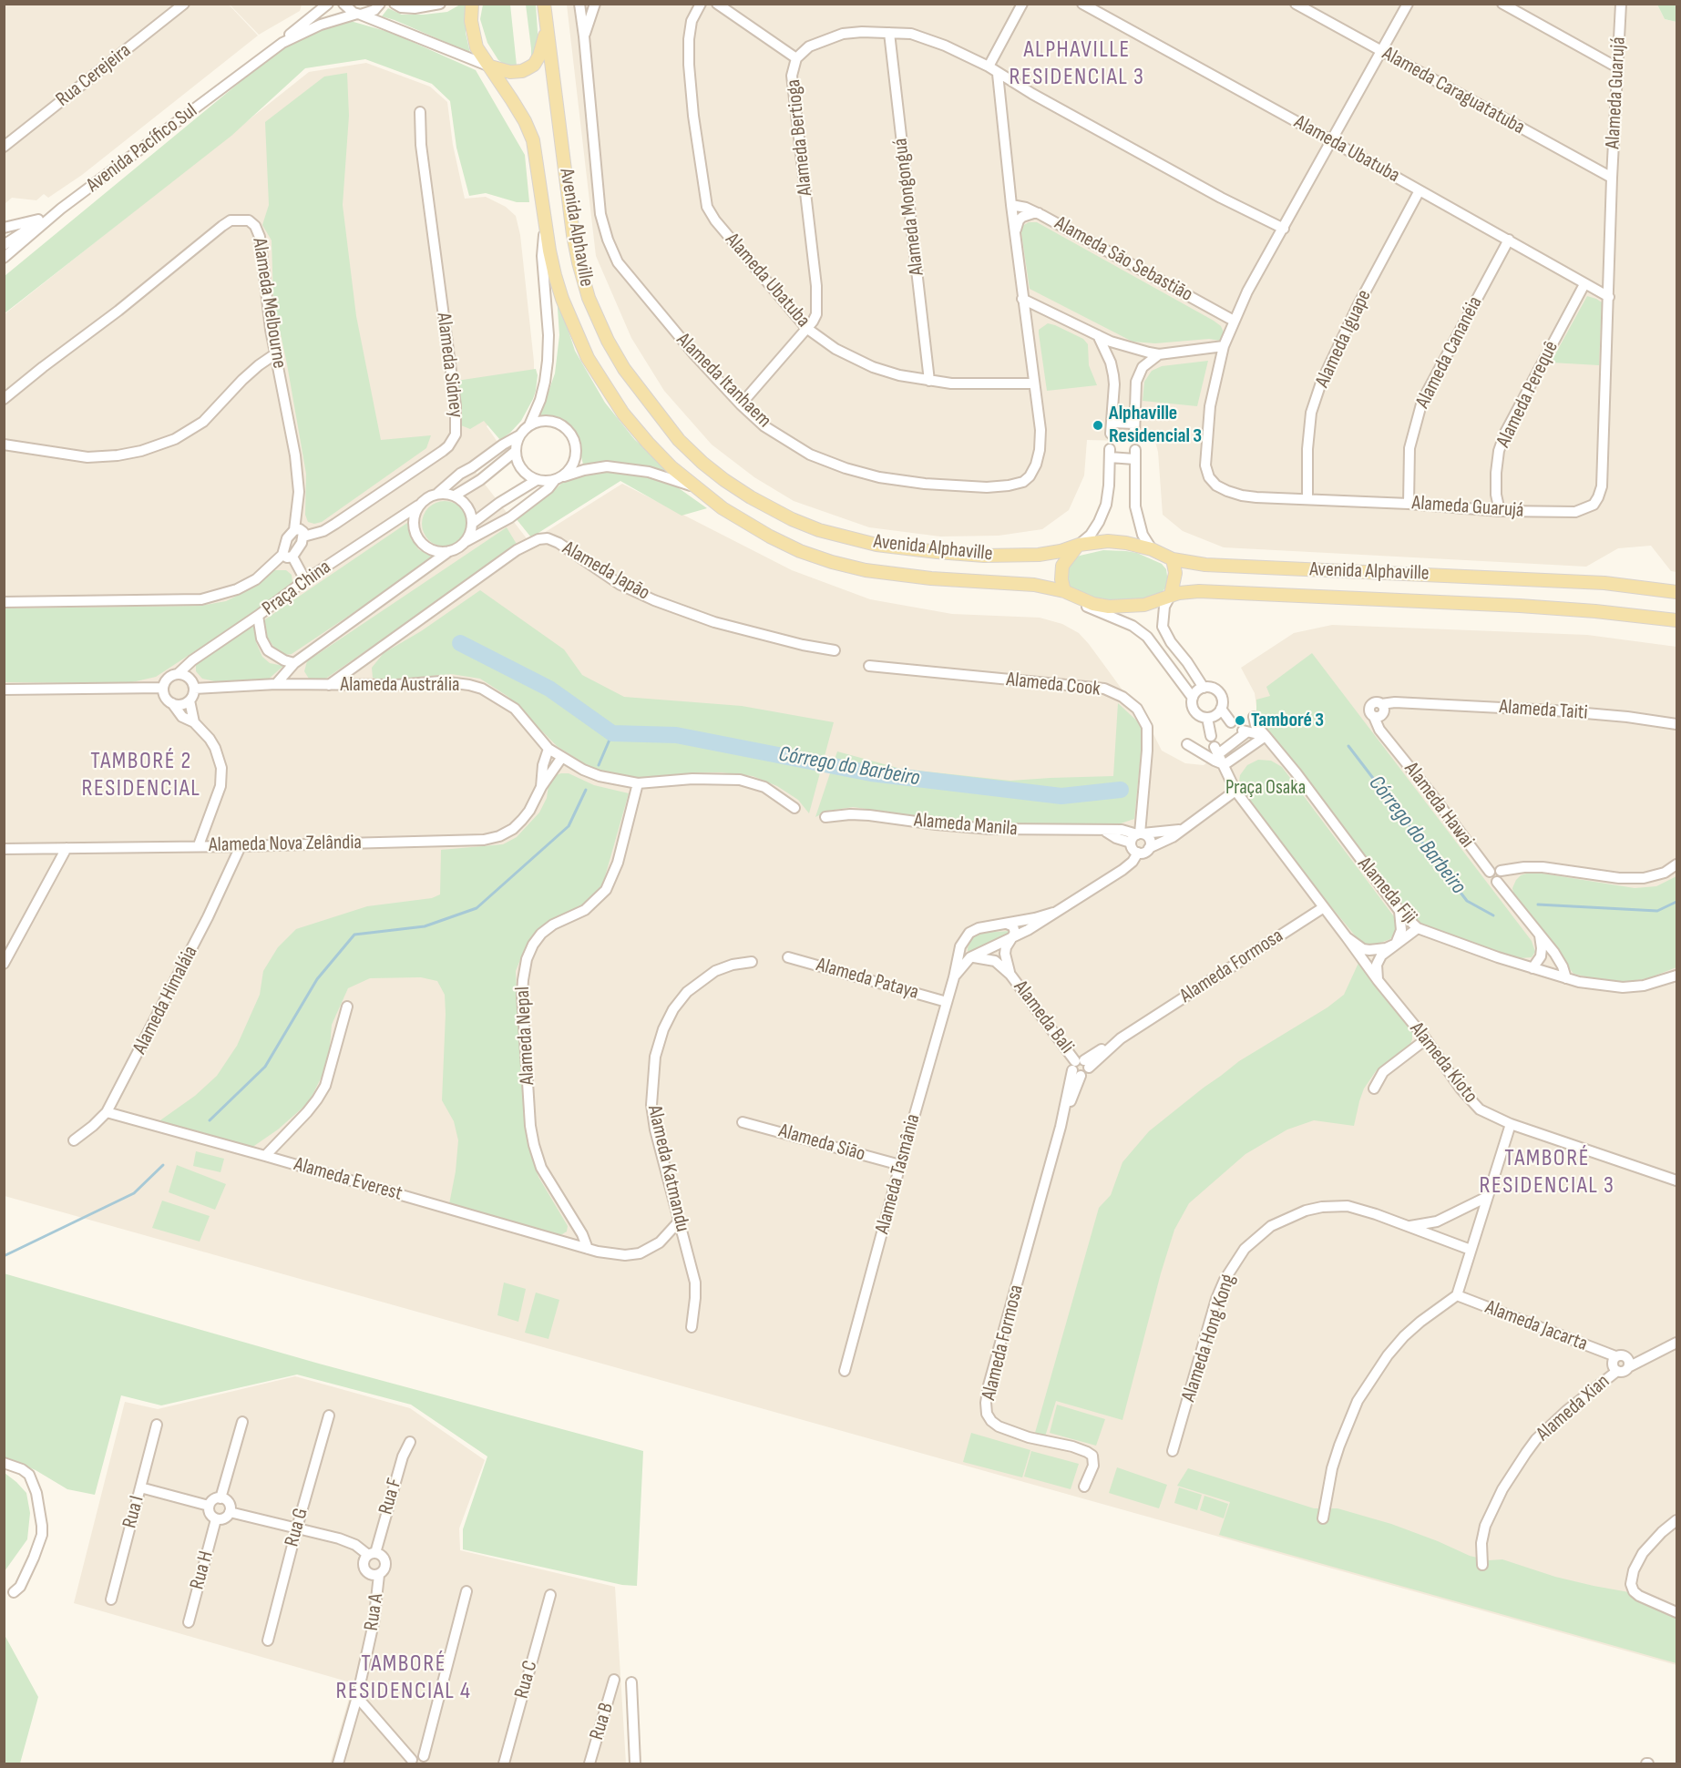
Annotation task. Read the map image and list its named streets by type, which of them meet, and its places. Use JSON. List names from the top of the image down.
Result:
{
  "streets": {
    "main road": ["Avenida Alphaville"],
    "street": [
      "Rua Cerejeira",
      "Alameda Caraguatatuba",
      "Alameda Guarujá",
      "Alameda Bertioga",
      "Avenida Pacífico Sul",
      "Alameda Ubatuba",
      "Alameda Mongonguá",
      "Alameda São Sebastião",
      "Alameda Melbourne",
      "Alameda Iguape",
      "Alameda Cananéia",
      "Alameda Sidney",
      "Alameda Itanhaem",
      "Alameda Perequê",
      "Alameda Japão",
      "Praça China",
      "Alameda Austrália",
      "Alameda Cook",
      "Alameda Taiti",
      "Alameda Hawai",
      "Alameda Manila",
      "Alameda Nova Zelândia",
      "Alameda Fiji",
      "Alameda Formosa",
      "Alameda Pataya",
      "Alameda Himaláia",
      "Alameda Bali",
      "Alameda Nepal",
      "Alameda Kioto",
      "Alameda Sião",
      "Alameda Katmandu",
      "Alameda Tasmânia",
      "Alameda Everest",
      "Alameda Jacarta",
      "Alameda Hong Kong",
      "Alameda Xian",
      "Rua F",
      "Rua I",
      "Rua G",
      "Rua H",
      "Rua A",
      "Rua C",
      "Rua B"
    ]
  },
  "crossings": [
    ["Alameda Caraguatatuba", "Alameda Guarujá"],
    ["Alameda Guarujá", "Alameda Bertioga"],
    ["Alameda Guarujá", "Alameda Ubatuba"],
    ["Alameda Guarujá", "Alameda São Sebastião"],
    ["Alameda Guarujá", "Alameda Iguape"],
    ["Alameda Guarujá", "Alameda Cananéia"],
    ["Alameda Guarujá", "Alameda Perequê"],
    ["Alameda Bertioga", "Alameda Ubatuba"],
    ["Alameda Bertioga", "Alameda Mongonguá"],
    ["Alameda Bertioga", "Alameda Itanhaem"],
    ["Alameda Ubatuba", "Alameda Mongonguá"],
    ["Alameda Ubatuba", "Alameda Iguape"],
    ["Alameda Ubatuba", "Alameda Cananéia"],
    ["Alameda Ubatuba", "Alameda Itanhaem"],
    ["Alameda Ubatuba", "Alameda Perequê"],
    ["Avenida Alphaville", "Praça China"],
    ["Alameda São Sebastião", "Alameda Itanhaem"],
    ["Alameda Japão", "Alameda Austrália"],
    ["Praça China", "Alameda Austrália"],
    ["Alameda Austrália", "Alameda Nova Zelândia"],
    ["Alameda Austrália", "Alameda Nepal"],
    ["Alameda Cook", "Alameda Manila"],
    ["Alameda Cook", "Alameda Tasmânia"],
    ["Alameda Taiti", "Alameda Hawai"],
    ["Alameda Manila", "Alameda Tasmânia"],
    ["Alameda Nova Zelândia", "Alameda Himaláia"],
    ["Alameda Fiji", "Alameda Kioto"],
    ["Alameda Formosa", "Alameda Bali"],
    ["Alameda Formosa", "Alameda Kioto"],
    ["Alameda Pataya", "Alameda Tasmânia"],
    ["Alameda Himaláia", "Alameda Everest"],
    ["Alameda Nepal", "Alameda Everest"],
    ["Alameda Sião", "Alameda Tasmânia"],
    ["Alameda Katmandu", "Alameda Everest"],
    ["Alameda Jacarta", "Alameda Xian"],
    ["Rua F", "Rua A"]
  ],
  "districts": [
    "ALPHAVILLE RESIDENCIAL 3",
    "TAMBORÉ 2 RESIDENCIAL",
    "TAMBORÉ RESIDENCIAL 3",
    "TAMBORÉ RESIDENCIAL 4"
  ],
  "water": ["Córrego do Barbeiro"],
  "parks": ["Praça Osaka"],
  "places": ["Alphaville Residencial 3", "Tamboré 3"]
}
